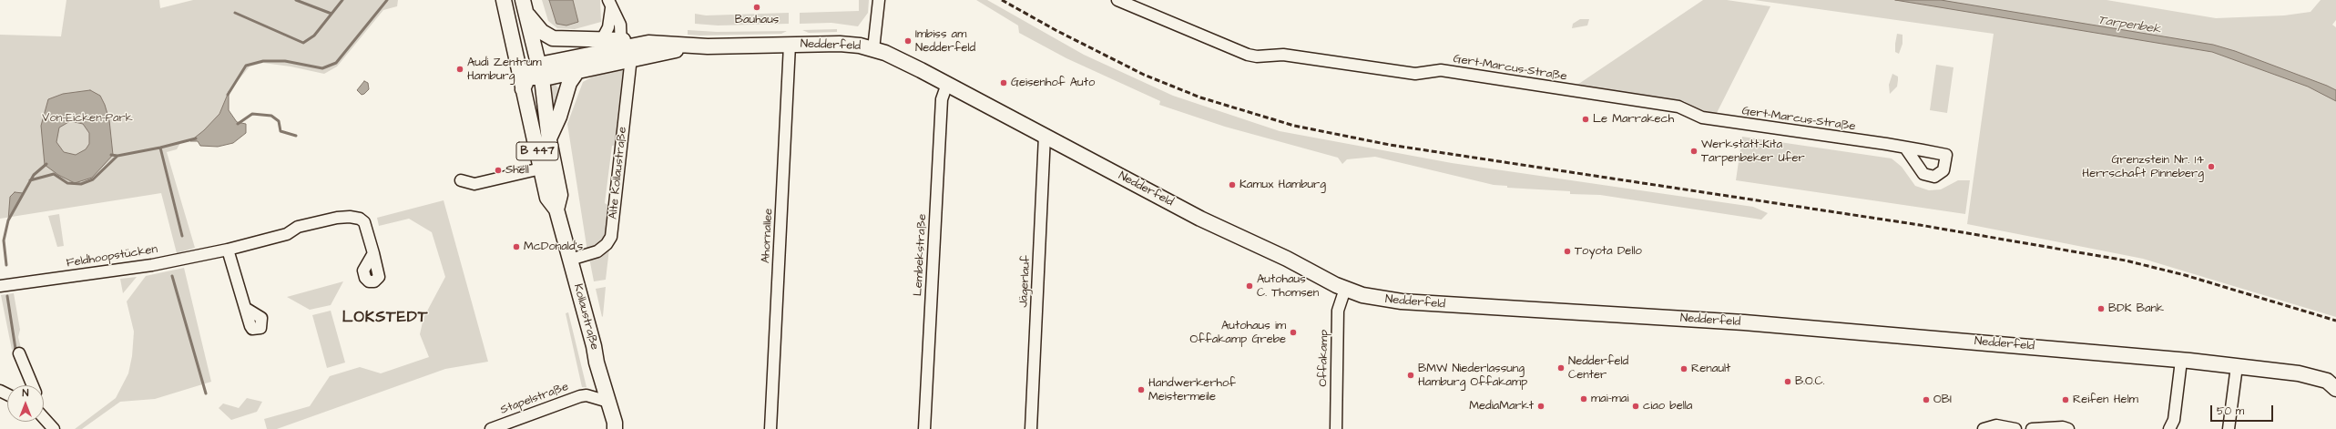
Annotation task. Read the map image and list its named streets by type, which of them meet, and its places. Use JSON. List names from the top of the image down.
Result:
{
  "streets": {
    "main road": [
      "Nedderfeld",
      "B 447",
      "Alte Kollaustraße",
      "Kollaustraße"
    ],
    "street": [
      "Gert-Marcus-Straße",
      "Ahornallee",
      "Lembekstraße",
      "Feldhoopstücken",
      "Jägerlauf",
      "Offakamp",
      "Stapelstraße"
    ]
  },
  "crossings": [
    ["Nedderfeld", "Alte Kollaustraße"],
    ["Nedderfeld", "Ahornallee"],
    ["Nedderfeld", "Lembekstraße"],
    ["Nedderfeld", "Jägerlauf"],
    ["Nedderfeld", "Kollaustraße"],
    ["Nedderfeld", "Offakamp"],
    ["Alte Kollaustraße", "Kollaustraße"],
    ["Kollaustraße", "Stapelstraße"]
  ],
  "districts": ["LOKSTEDT"],
  "water": ["Tarpenbek"],
  "parks": ["Von-Eicken-Park"],
  "places": [
    "Bauhaus",
    "Imbiss am Nedderfeld",
    "Audi Zentrum Hamburg",
    "Geisenhof Auto",
    "Le Marrakech",
    "Werkstatt-Kita Tarpenbeker Ufer",
    "Grenzstein Nr. 14 Herrschaft Pinneberg",
    "Shell",
    "Kamux Hamburg",
    "McDonald's",
    "Toyota Dello",
    "Autohaus C. Thomsen",
    "BDK Bank",
    "Autohaus im Offakamp Grebe",
    "Nedderfeld Center",
    "Renault",
    "BMW Niederlassung Hamburg Offakamp",
    "B.O.C.",
    "Handwerkerhof Meistermeile",
    "mai-mai",
    "OBI",
    "Reifen Helm",
    "MediaMarkt",
    "ciao bella"
  ],
  "scale_bar": "50 m",
  "north": "top"
}
